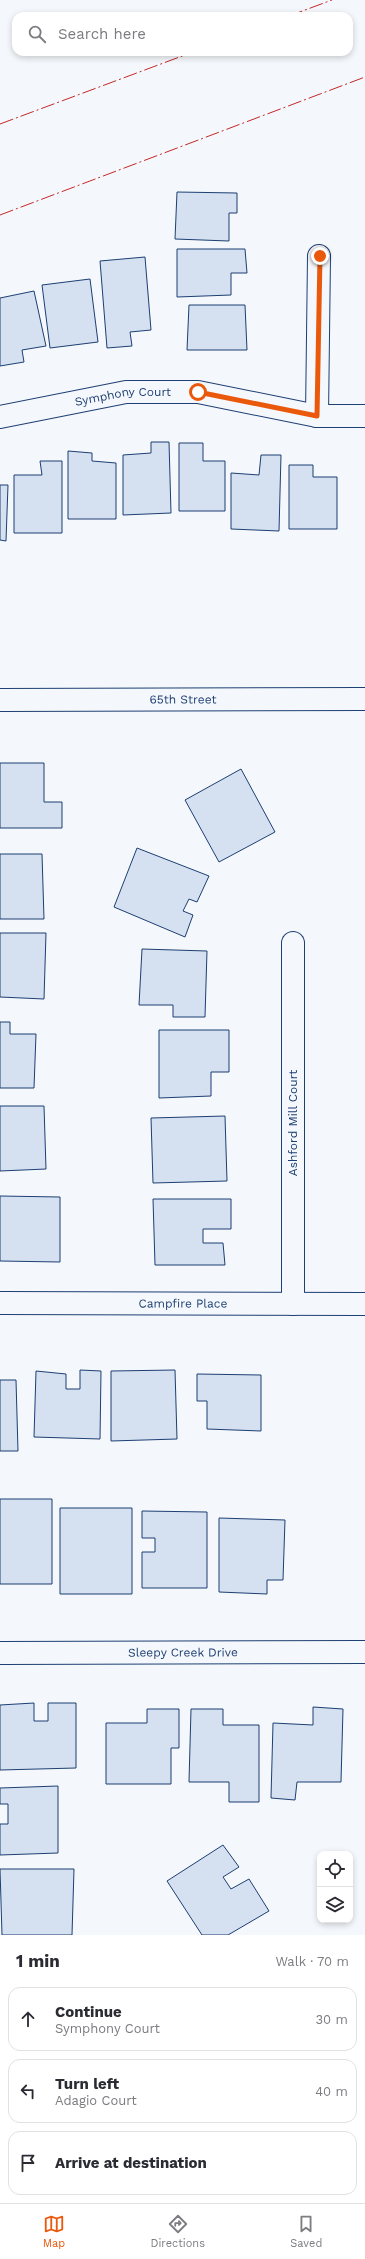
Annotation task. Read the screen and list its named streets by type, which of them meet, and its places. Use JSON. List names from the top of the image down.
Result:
{
  "streets": {
    "street": [
      "Symphony Court",
      "65th Street",
      "Ashford Mill Court",
      "Campfire Place",
      "Sleepy Creek Drive"
    ]
  },
  "crossings": [
    ["Ashford Mill Court", "Campfire Place"]
  ],
  "page": {
    "search": "Search here",
    "heading": ["1 min", "Walk · 70 m"],
    "list": [
      ["Continue", "Symphony Court", "30 m"],
      ["Turn left", "Adagio Court", "40 m"],
      "Arrive at destination"
    ],
    "nav": ["Map", "Directions", "Saved"]
  }
}
